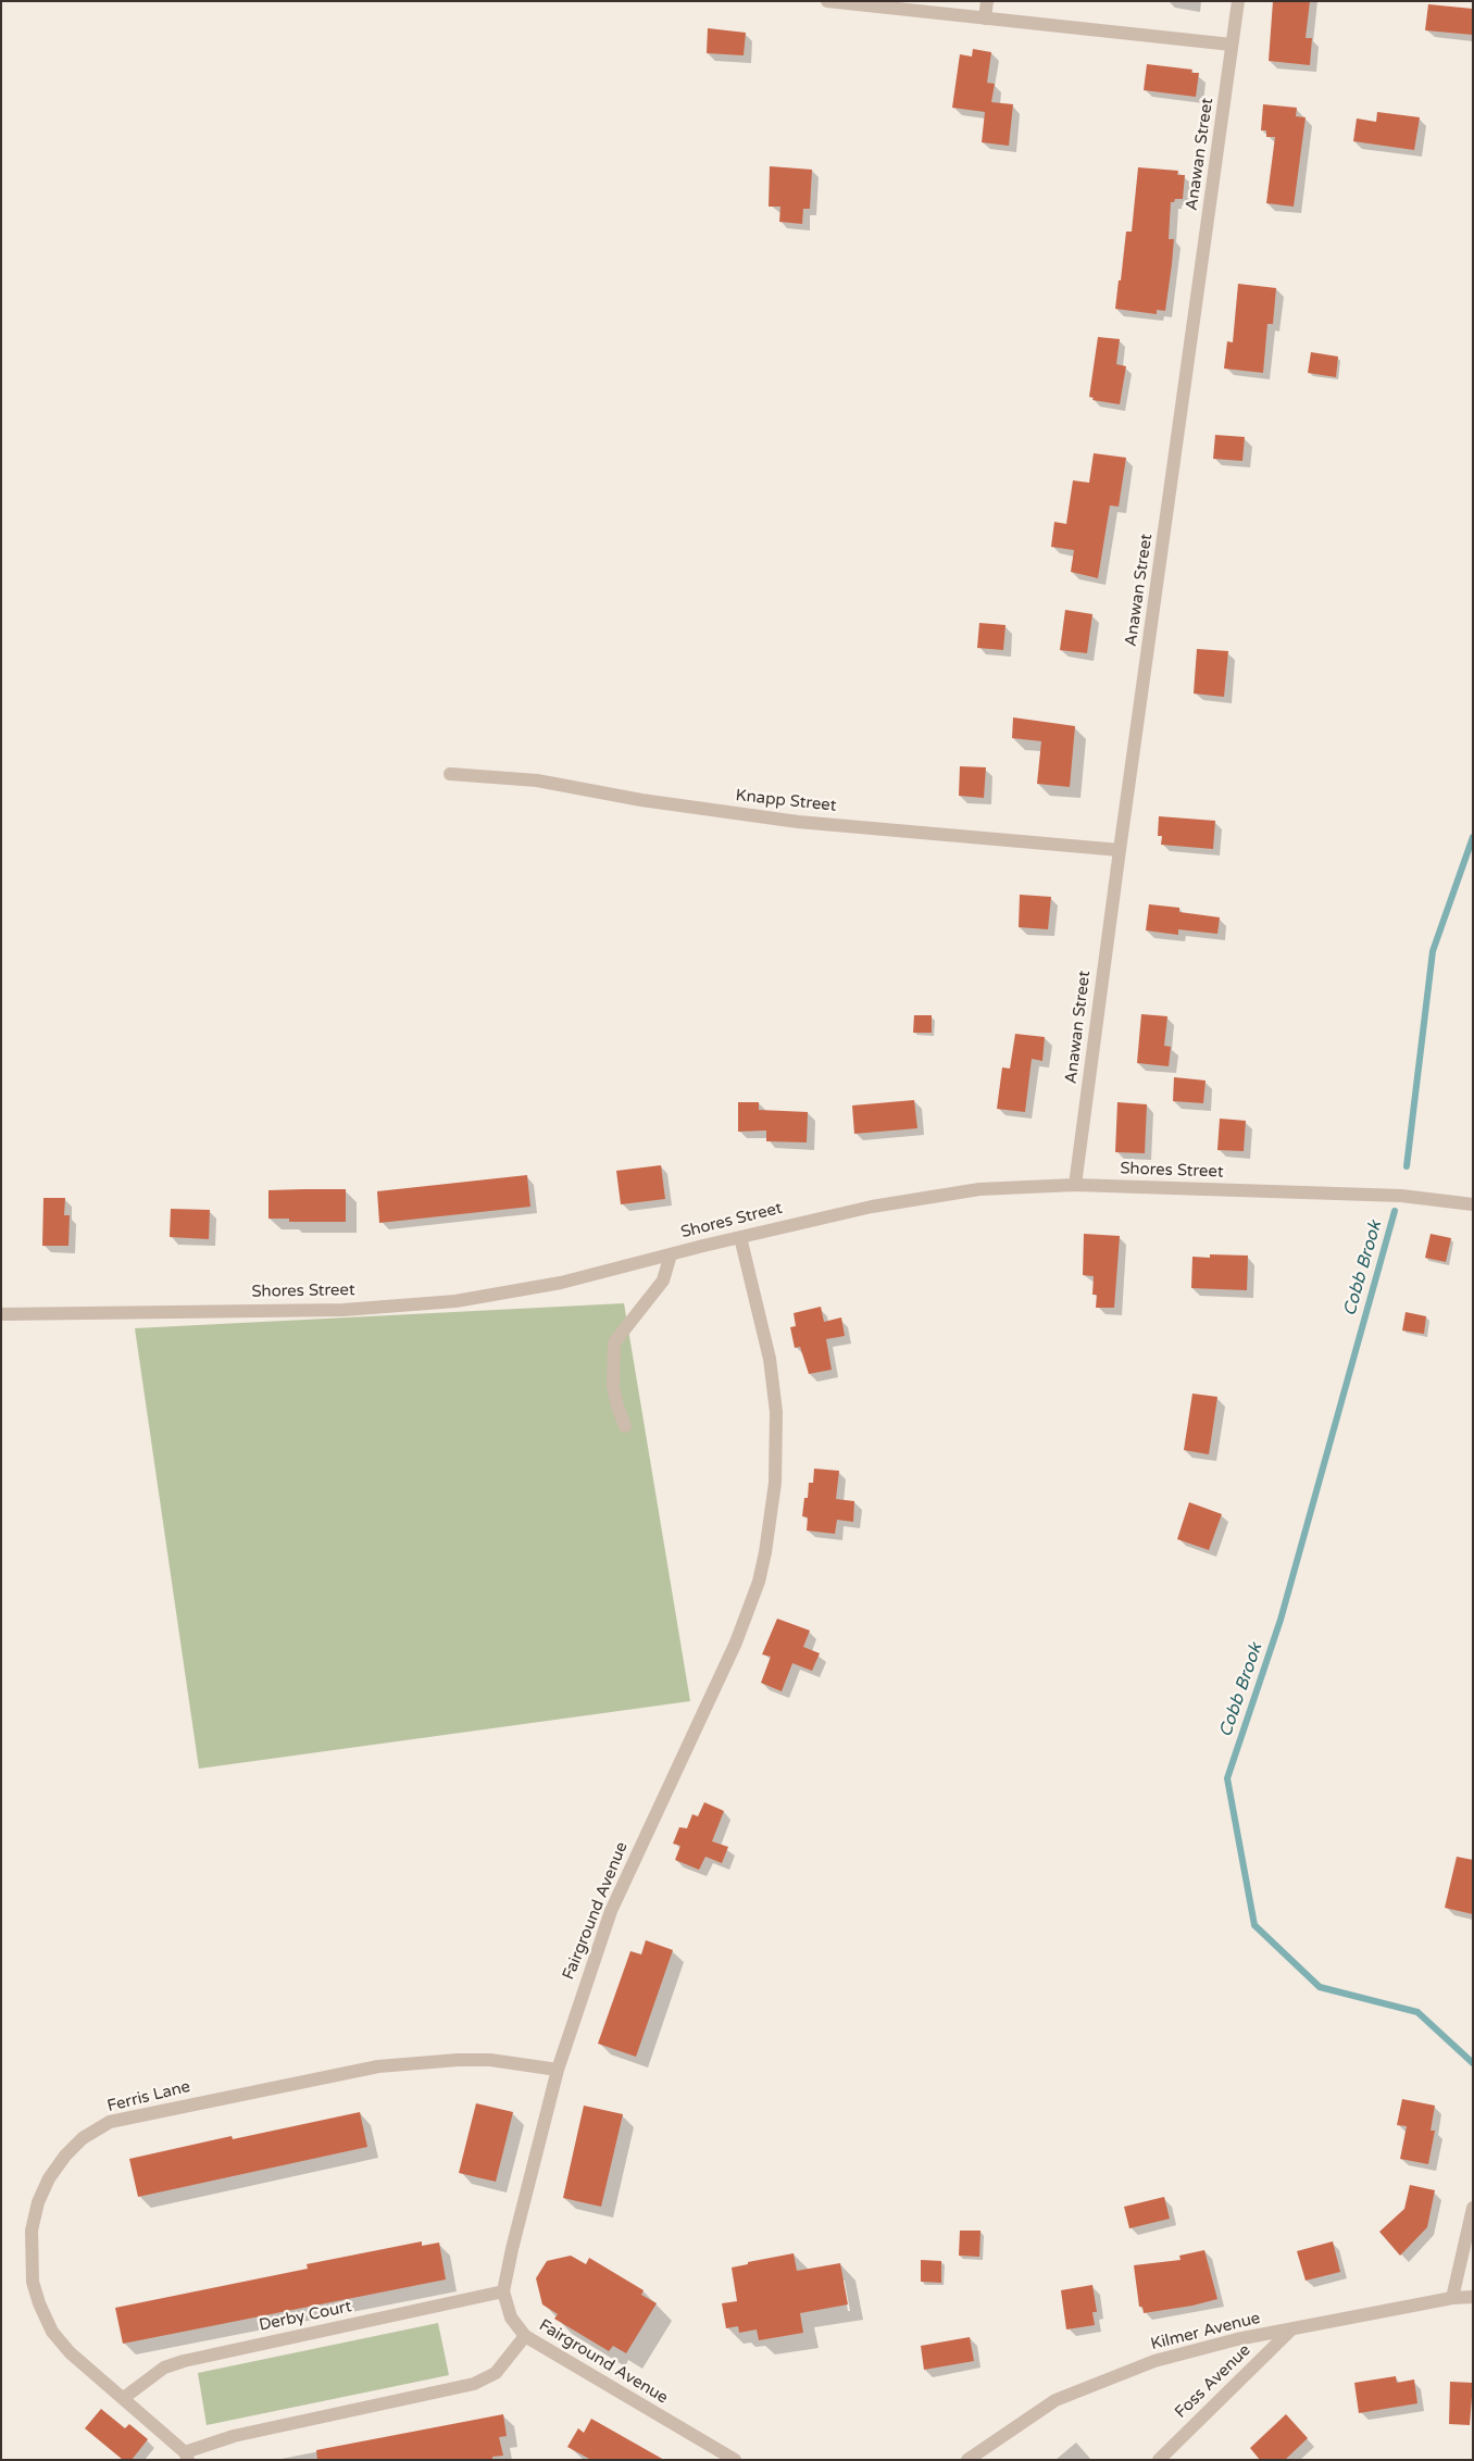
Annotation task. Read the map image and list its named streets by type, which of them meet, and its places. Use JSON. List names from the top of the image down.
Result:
{
  "streets": {
    "street": [
      "Anawan Street",
      "Knapp Street",
      "Shores Street",
      "Fairground Avenue",
      "Ferris Lane",
      "Derby Court",
      "Kilmer Avenue",
      "Foss Avenue"
    ]
  },
  "crossings": [
    ["Anawan Street", "Knapp Street"],
    ["Anawan Street", "Shores Street"],
    ["Shores Street", "Fairground Avenue"],
    ["Fairground Avenue", "Ferris Lane"],
    ["Fairground Avenue", "Derby Court"],
    ["Ferris Lane", "Derby Court"],
    ["Kilmer Avenue", "Foss Avenue"]
  ],
  "water": ["Cobb Brook"]
}
